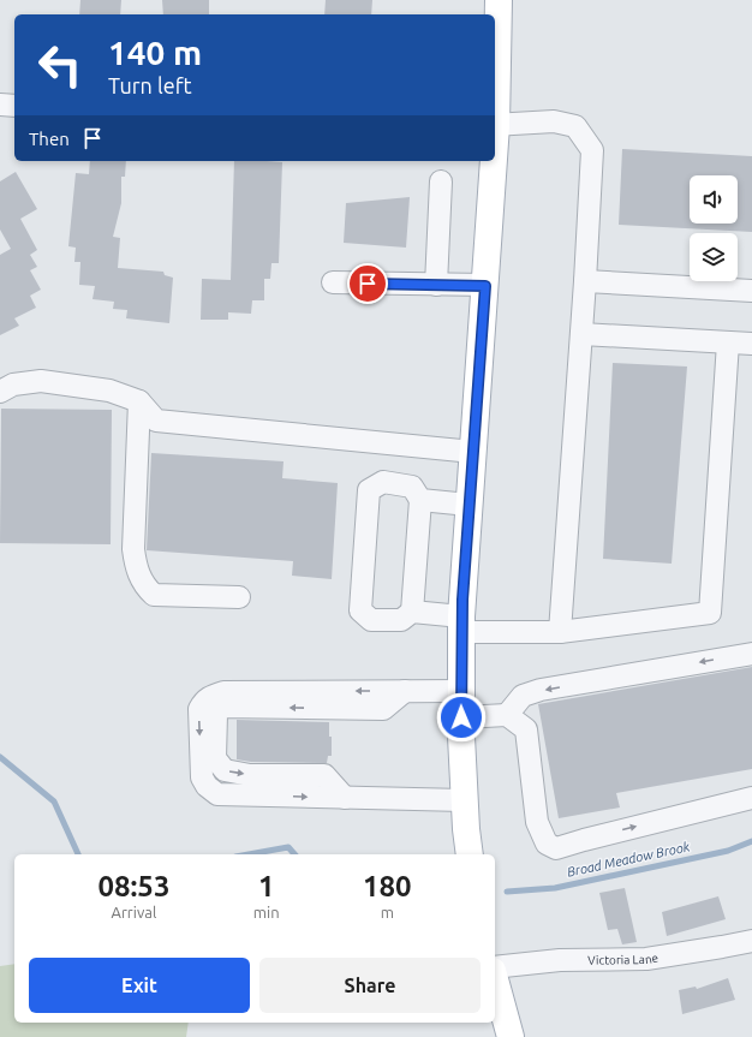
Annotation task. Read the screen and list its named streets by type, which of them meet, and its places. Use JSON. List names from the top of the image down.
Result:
{
  "streets": {
    "street": ["Victoria Lane"]
  },
  "water": ["Broad Meadow Brook"],
  "page": {
    "turn": ["140 m", "Turn left"],
    "then": "Then",
    "eta": [
      "08:53",
      "Arrival",
      "1",
      "min",
      "180",
      "m"
    ],
    "buttons": ["Exit", "Share"]
  }
}
